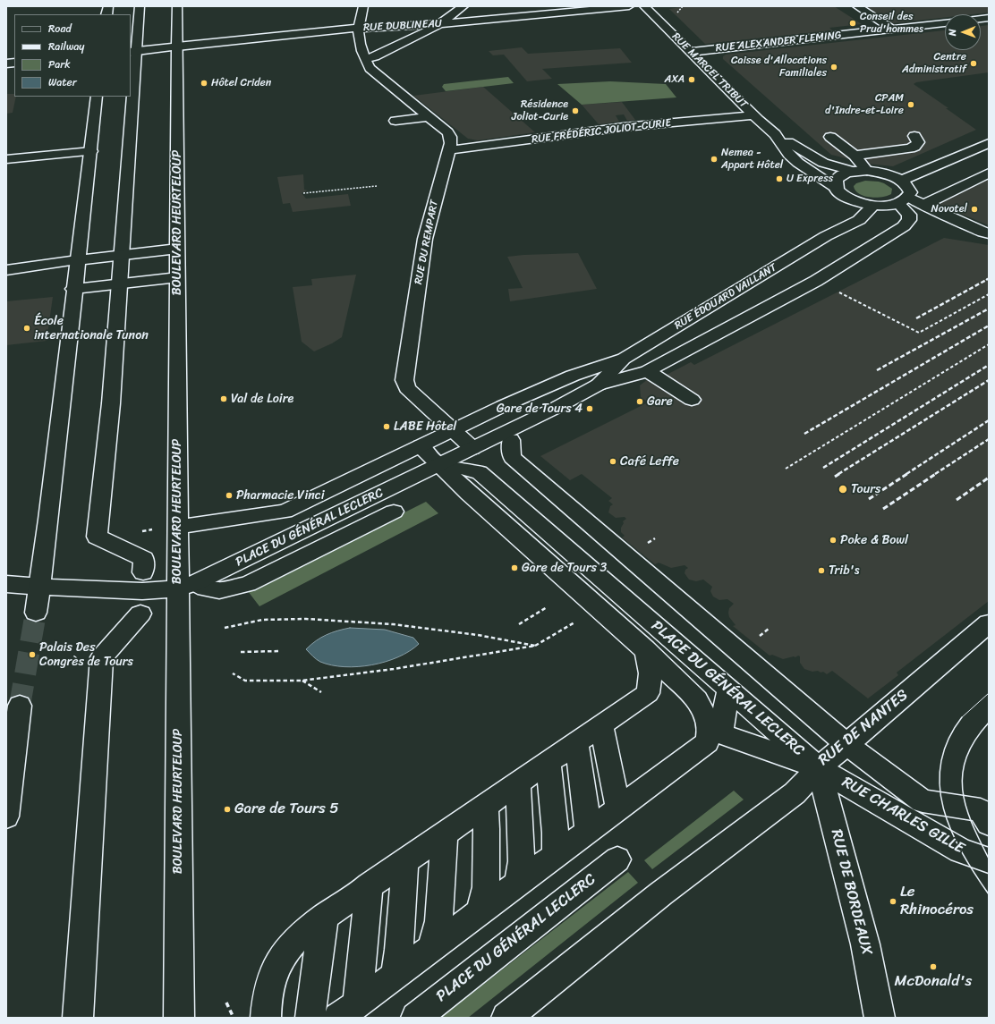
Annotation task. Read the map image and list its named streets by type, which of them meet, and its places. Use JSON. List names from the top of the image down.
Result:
{
  "streets": {
    "street": [
      "RUE DUBLINEAU",
      "RUE ALEXANDER FLEMING",
      "RUE MARCEL TRIBUT",
      "RUE FRÉDÉRIC JOLIOT-CURIE",
      "BOULEVARD HEURTELOUP",
      "RUE DU REMPART",
      "RUE ÉDOUARD VAILLANT",
      "PLACE DU GÉNÉRAL LECLERC",
      "RUE DE NANTES",
      "RUE CHARLES GILLE",
      "RUE DE BORDEAUX"
    ]
  },
  "crossings": [
    ["RUE DUBLINEAU", "BOULEVARD HEURTELOUP"],
    ["RUE DUBLINEAU", "RUE DU REMPART"],
    ["RUE ALEXANDER FLEMING", "RUE MARCEL TRIBUT"],
    ["RUE MARCEL TRIBUT", "RUE FRÉDÉRIC JOLIOT-CURIE"],
    ["RUE MARCEL TRIBUT", "RUE ÉDOUARD VAILLANT"],
    ["RUE FRÉDÉRIC JOLIOT-CURIE", "RUE DU REMPART"],
    ["BOULEVARD HEURTELOUP", "PLACE DU GÉNÉRAL LECLERC"],
    ["RUE DU REMPART", "RUE ÉDOUARD VAILLANT"],
    ["RUE ÉDOUARD VAILLANT", "PLACE DU GÉNÉRAL LECLERC"],
    ["PLACE DU GÉNÉRAL LECLERC", "RUE DE NANTES"],
    ["PLACE DU GÉNÉRAL LECLERC", "RUE CHARLES GILLE"],
    ["PLACE DU GÉNÉRAL LECLERC", "RUE DE BORDEAUX"],
    ["RUE DE NANTES", "RUE CHARLES GILLE"],
    ["RUE DE NANTES", "RUE DE BORDEAUX"],
    ["RUE CHARLES GILLE", "RUE DE BORDEAUX"]
  ],
  "places": [
    "Conseil des Prud'hommes",
    "Centre Administratif",
    "Caisse d'Allocations Familiales",
    "AXA",
    "Hôtel Criden",
    "CPAM d'Indre-et-Loire",
    "Résidence Joliot-Curie",
    "Nemea - Appart Hôtel",
    "U Express",
    "Novotel",
    "École internationale Tunon",
    "Val de Loire",
    "Gare",
    "Gare de Tours 4",
    "LABE Hôtel",
    "Café Leffe",
    "Tours",
    "Pharmacie Vinci",
    "Poke & Bowl",
    "Gare de Tours 3",
    "Trib's",
    "Palais Des Congrès de Tours",
    "Gare de Tours 5",
    "Le Rhinocéros",
    "McDonald's"
  ],
  "legend": [
    "Road",
    "Railway",
    "Park",
    "Water"
  ],
  "north": "left"
}
